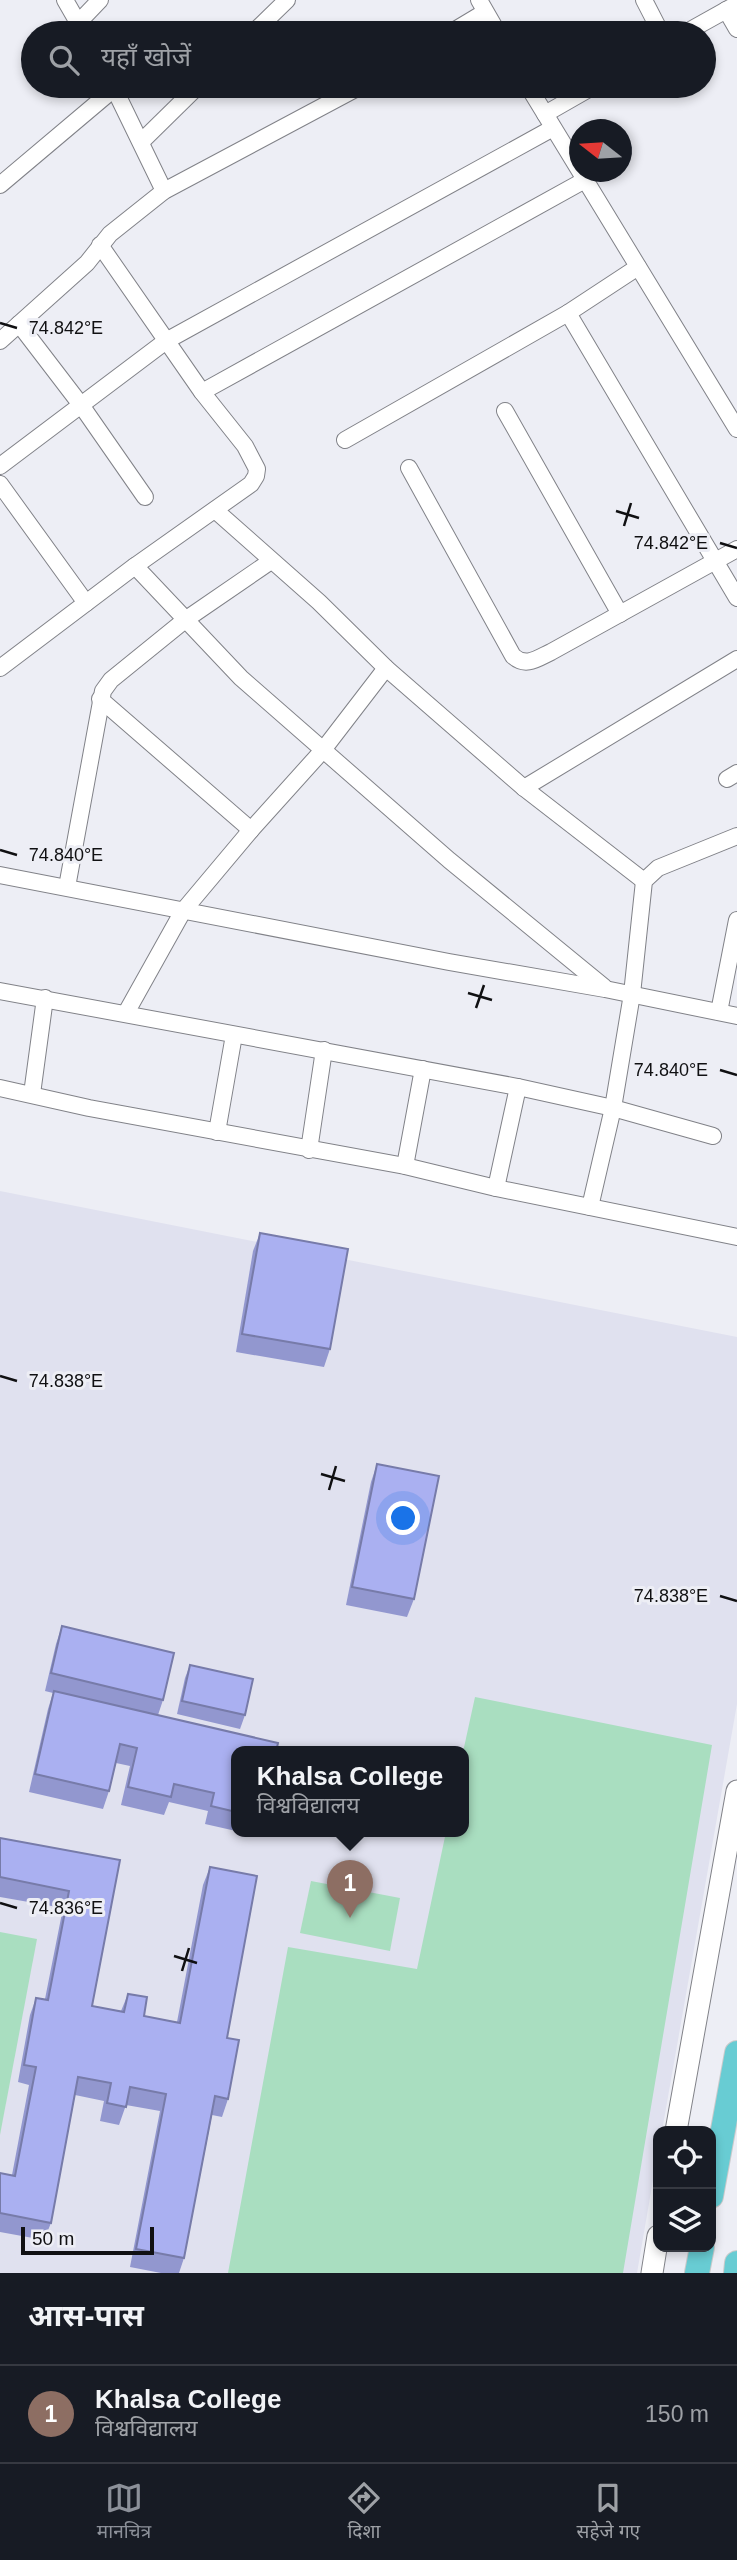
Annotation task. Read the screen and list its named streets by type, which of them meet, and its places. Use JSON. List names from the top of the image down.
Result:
{
  "scale_bar": "50 m",
  "north": "left",
  "page": {
    "search": "यहाँ खोजें",
    "popup": ["Khalsa College", "विश्वविद्यालय"],
    "pins": "1",
    "scale": "50 m",
    "heading": "आस-पास",
    "list": [
      {
        "mark": "1",
        "name": "Khalsa College",
        "note": "विश्वविद्यालय",
        "value": "150 m"
      }
    ],
    "nav": ["मानचित्र", "दिशा", "सहेजे गए"]
  },
  "coordinates": [
    "74.842°E",
    "74.840°E",
    "74.838°E",
    "74.836°E"
  ]
}
